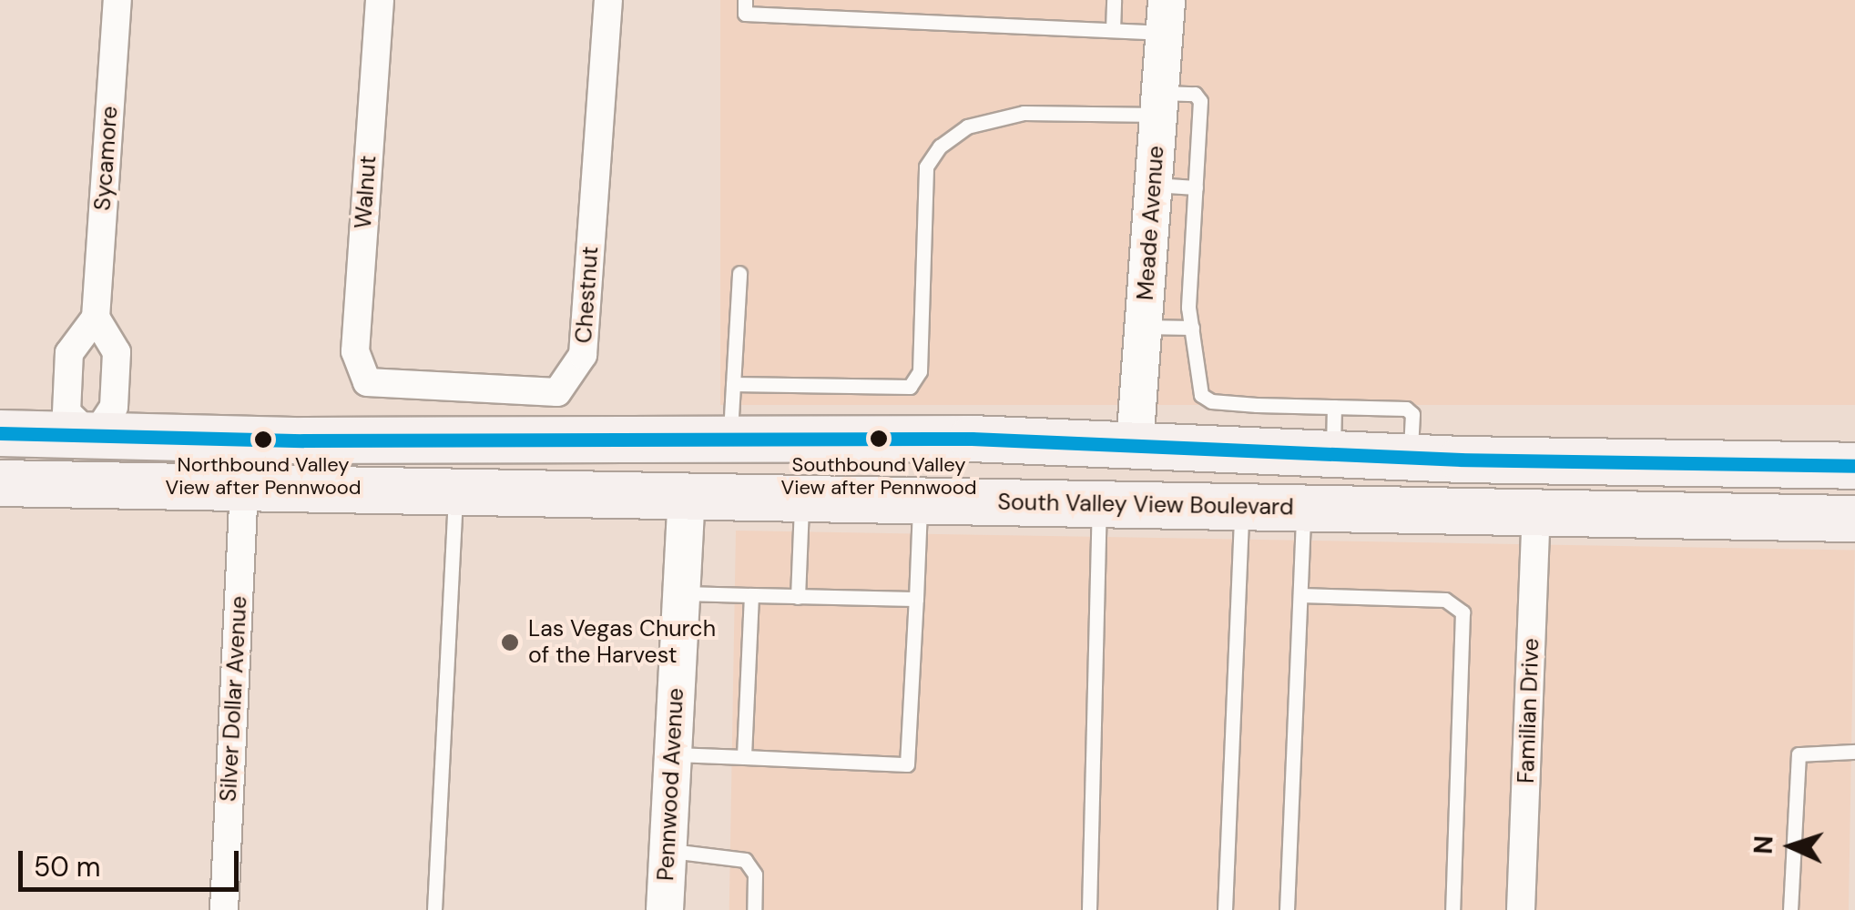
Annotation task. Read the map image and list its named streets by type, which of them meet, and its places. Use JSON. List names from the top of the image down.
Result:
{
  "streets": {
    "main road": ["South Valley View Boulevard"],
    "street": [
      "Sycamore",
      "Walnut",
      "Meade Avenue",
      "Chestnut",
      "Silver Dollar Avenue",
      "Familian Drive",
      "Pennwood Avenue"
    ]
  },
  "crossings": [
    ["Walnut", "Chestnut"],
    ["South Valley View Boulevard", "Silver Dollar Avenue"],
    ["South Valley View Boulevard", "Familian Drive"],
    ["South Valley View Boulevard", "Pennwood Avenue"]
  ],
  "places": ["Southbound Valley View after Pennwood", "Northbound Valley View after Pennwood", "Las Vegas Church of the Harvest"],
  "scale_bar": "50 m",
  "north": "left"
}
